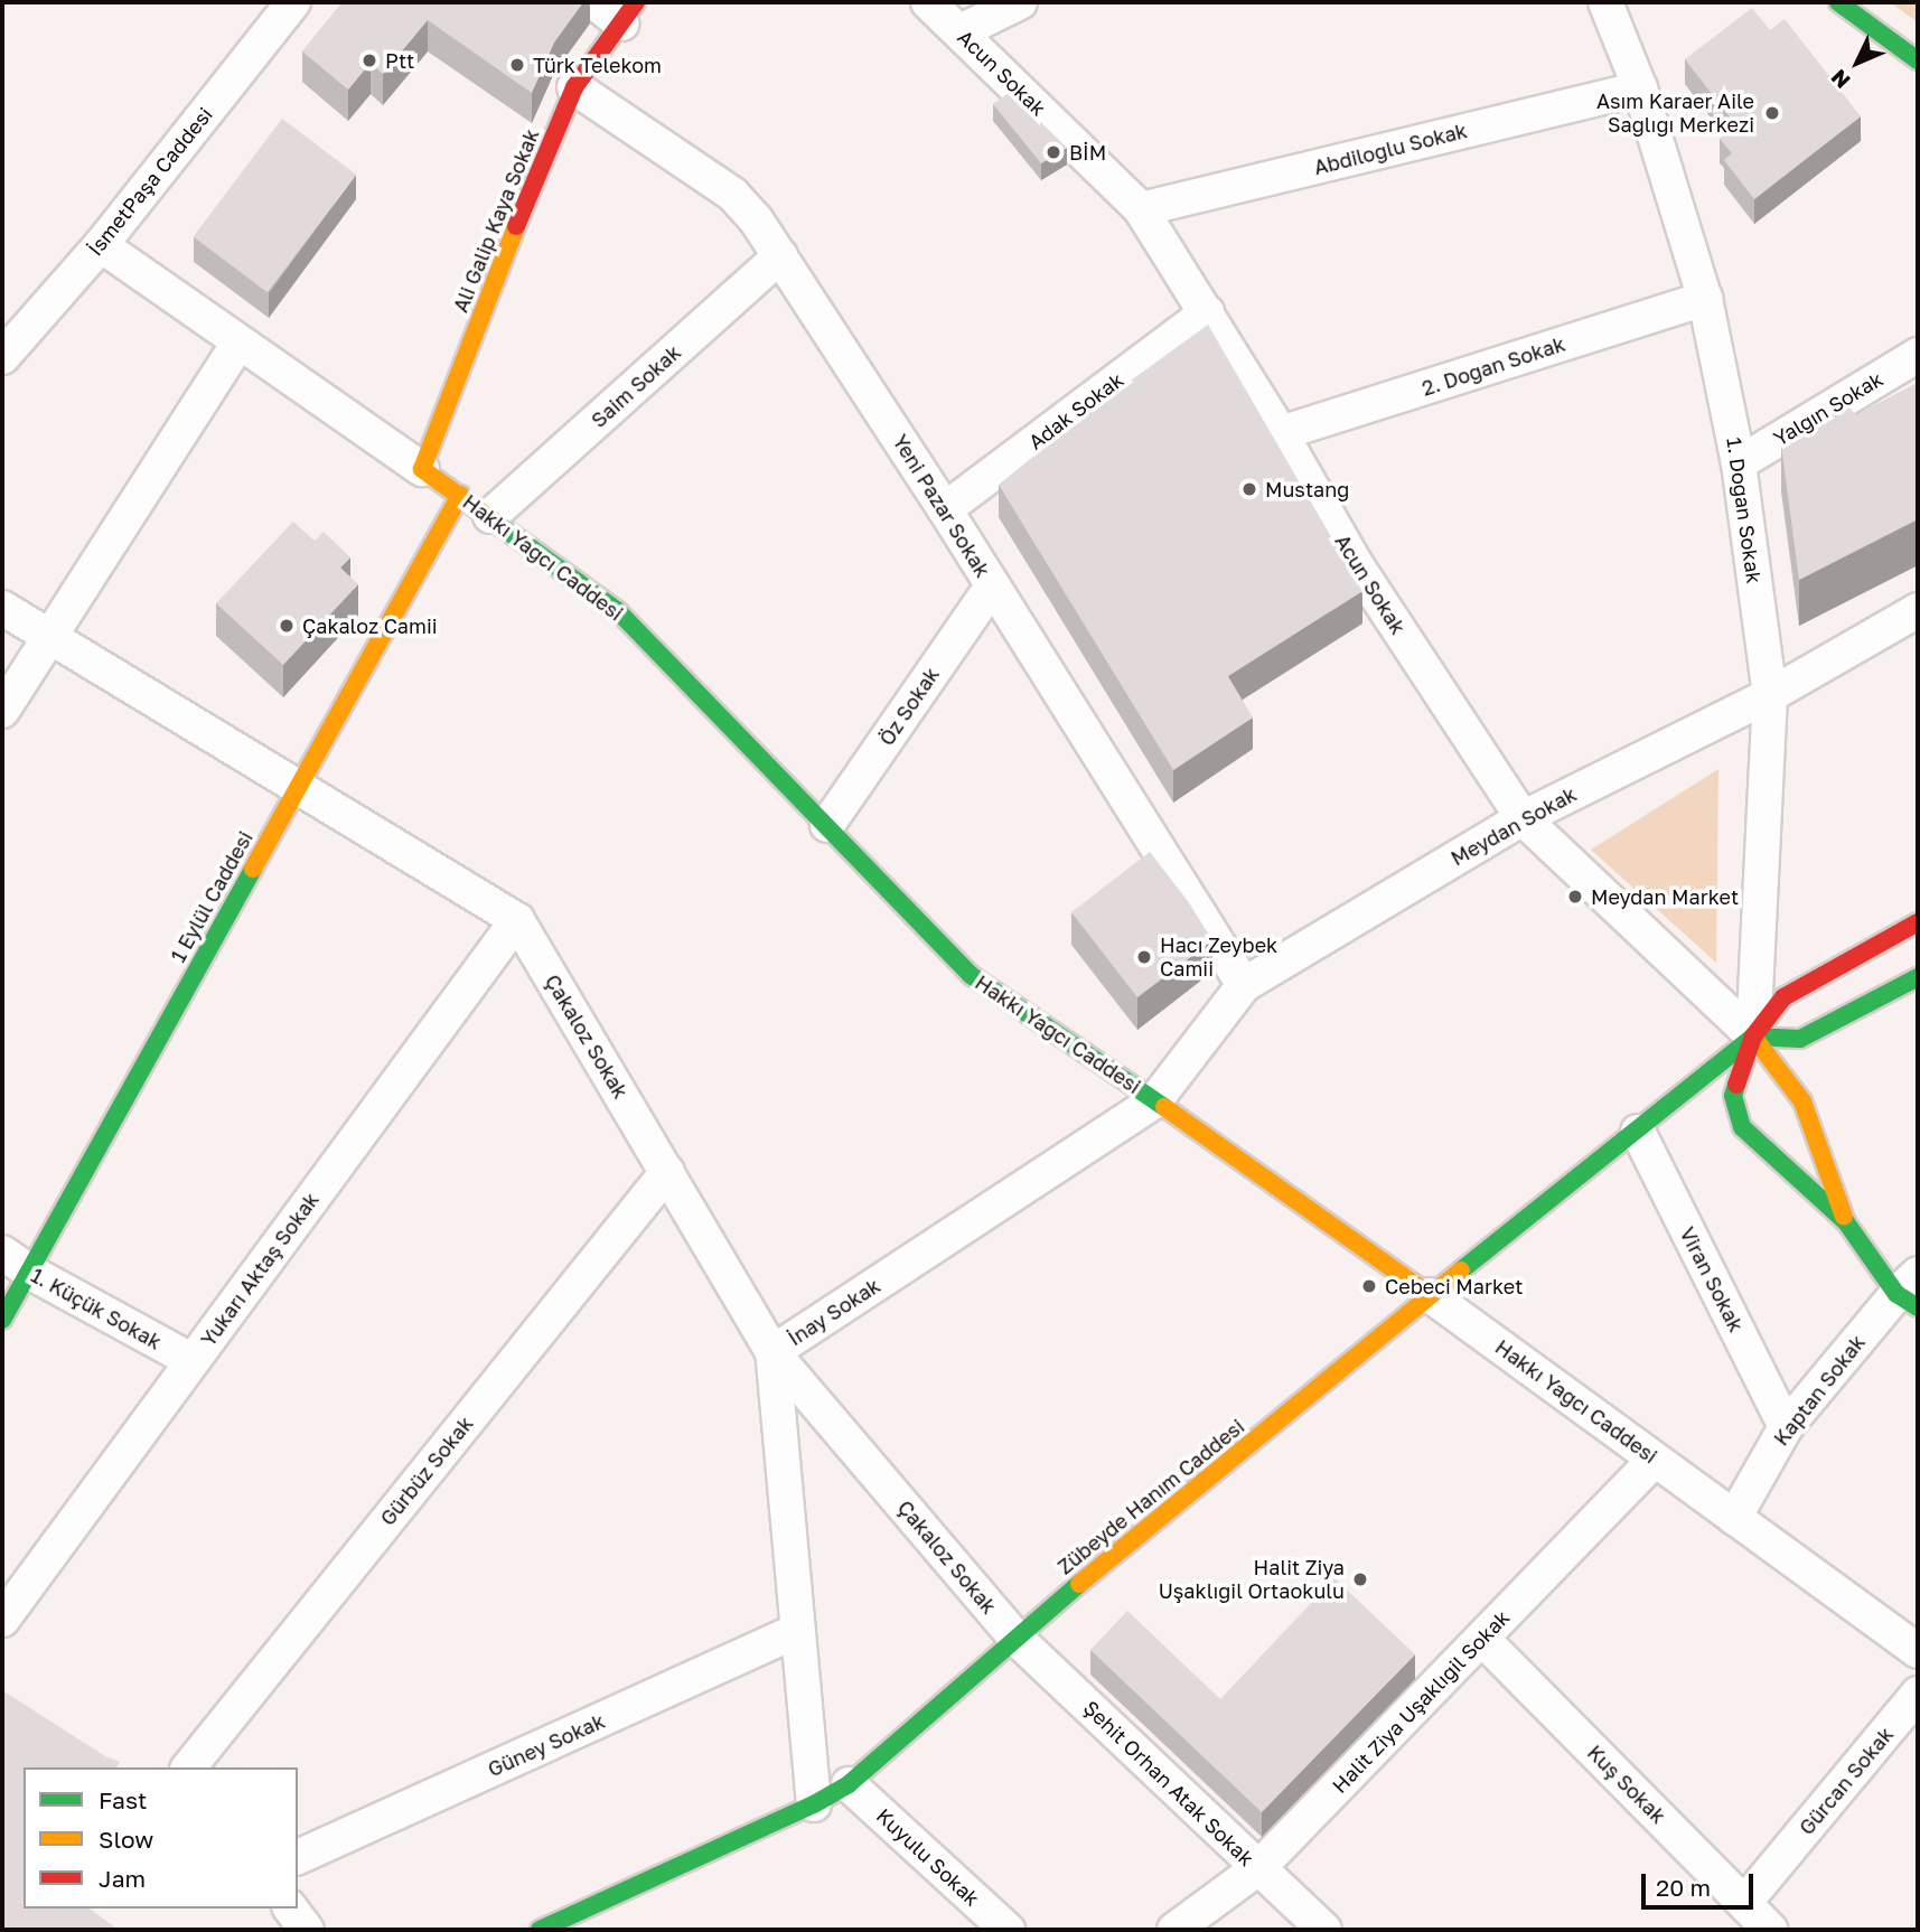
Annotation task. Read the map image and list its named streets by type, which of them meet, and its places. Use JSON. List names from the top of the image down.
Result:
{
  "streets": {
    "main road": [
      "Ali Galip Kaya Sokak",
      "Hakkı Yağcı Caddesi",
      "1 Eylül Caddesi",
      "Zübeyde Hanım Caddesi"
    ],
    "street": [
      "Acun Sokak",
      "Abdiloğlu Sokak",
      "İsmetPaşa Caddesi",
      "2. Doğan Sokak",
      "Saim Sokak",
      "Yalgın Sokak",
      "Adak Sokak",
      "Yeni Pazar Sokak",
      "1. Doğan Sokak",
      "Öz Sokak",
      "Meydan Sokak",
      "Çakaloz Sokak",
      "Yukarı Aktaş Sokak",
      "Viran Sokak",
      "1. Küçük Sokak",
      "İnay Sokak",
      "Kaptan Sokak",
      "Gürbüz Sokak",
      "Halit Ziya Uşaklıgil Sokak",
      "Güney Sokak",
      "Gürcan Sokak",
      "Şehit Orhan Atak Sokak",
      "Kuş Sokak",
      "Kuyulu Sokak"
    ]
  },
  "crossings": [
    ["Acun Sokak", "Abdiloğlu Sokak"],
    ["Acun Sokak", "2. Doğan Sokak"],
    ["Acun Sokak", "Adak Sokak"],
    ["Acun Sokak", "1. Doğan Sokak"],
    ["Acun Sokak", "Meydan Sokak"],
    ["Acun Sokak", "Zübeyde Hanım Caddesi"],
    ["Abdiloğlu Sokak", "1. Doğan Sokak"],
    ["İsmetPaşa Caddesi", "Hakkı Yağcı Caddesi"],
    ["Ali Galip Kaya Sokak", "Yeni Pazar Sokak"],
    ["Ali Galip Kaya Sokak", "Hakkı Yağcı Caddesi"],
    ["2. Doğan Sokak", "1. Doğan Sokak"],
    ["Saim Sokak", "Yeni Pazar Sokak"],
    ["Saim Sokak", "Hakkı Yağcı Caddesi"],
    ["Yalgın Sokak", "1. Doğan Sokak"],
    ["Adak Sokak", "Yeni Pazar Sokak"],
    ["Yeni Pazar Sokak", "Öz Sokak"],
    ["Yeni Pazar Sokak", "Meydan Sokak"],
    ["1. Doğan Sokak", "Meydan Sokak"],
    ["1. Doğan Sokak", "Zübeyde Hanım Caddesi"],
    ["Hakkı Yağcı Caddesi", "Öz Sokak"],
    ["Hakkı Yağcı Caddesi", "Meydan Sokak"],
    ["Hakkı Yağcı Caddesi", "1 Eylül Caddesi"],
    ["Hakkı Yağcı Caddesi", "İnay Sokak"],
    ["Hakkı Yağcı Caddesi", "Kaptan Sokak"],
    ["Hakkı Yağcı Caddesi", "Zübeyde Hanım Caddesi"],
    ["Hakkı Yağcı Caddesi", "Halit Ziya Uşaklıgil Sokak"],
    ["Meydan Sokak", "İnay Sokak"],
    ["1 Eylül Caddesi", "Çakaloz Sokak"],
    ["1 Eylül Caddesi", "1. Küçük Sokak"],
    ["Çakaloz Sokak", "Yukarı Aktaş Sokak"],
    ["Çakaloz Sokak", "İnay Sokak"],
    ["Çakaloz Sokak", "Gürbüz Sokak"],
    ["Çakaloz Sokak", "Zübeyde Hanım Caddesi"],
    ["Çakaloz Sokak", "Şehit Orhan Atak Sokak"],
    ["Yukarı Aktaş Sokak", "1. Küçük Sokak"],
    ["Viran Sokak", "Kaptan Sokak"],
    ["Viran Sokak", "Zübeyde Hanım Caddesi"],
    ["İnay Sokak", "Zübeyde Hanım Caddesi"],
    ["İnay Sokak", "Güney Sokak"],
    ["Zübeyde Hanım Caddesi", "Şehit Orhan Atak Sokak"],
    ["Zübeyde Hanım Caddesi", "Kuyulu Sokak"],
    ["Halit Ziya Uşaklıgil Sokak", "Şehit Orhan Atak Sokak"],
    ["Halit Ziya Uşaklıgil Sokak", "Kuş Sokak"],
    ["Gürcan Sokak", "Kuş Sokak"]
  ],
  "places": [
    "Ptt",
    "Türk Telekom",
    "Asım Karaer Aile Sağlığı Merkezi",
    "BİM",
    "Mustang",
    "Çakaloz Camii",
    "Meydan Market",
    "Hacı Zeybek Camii",
    "Cebeci Market",
    "Halit Ziya Uşaklıgil Ortaokulu"
  ],
  "legend": ["Fast", "Slow", "Jam"],
  "scale_bar": "20 m",
  "north": "bottom left"
}
